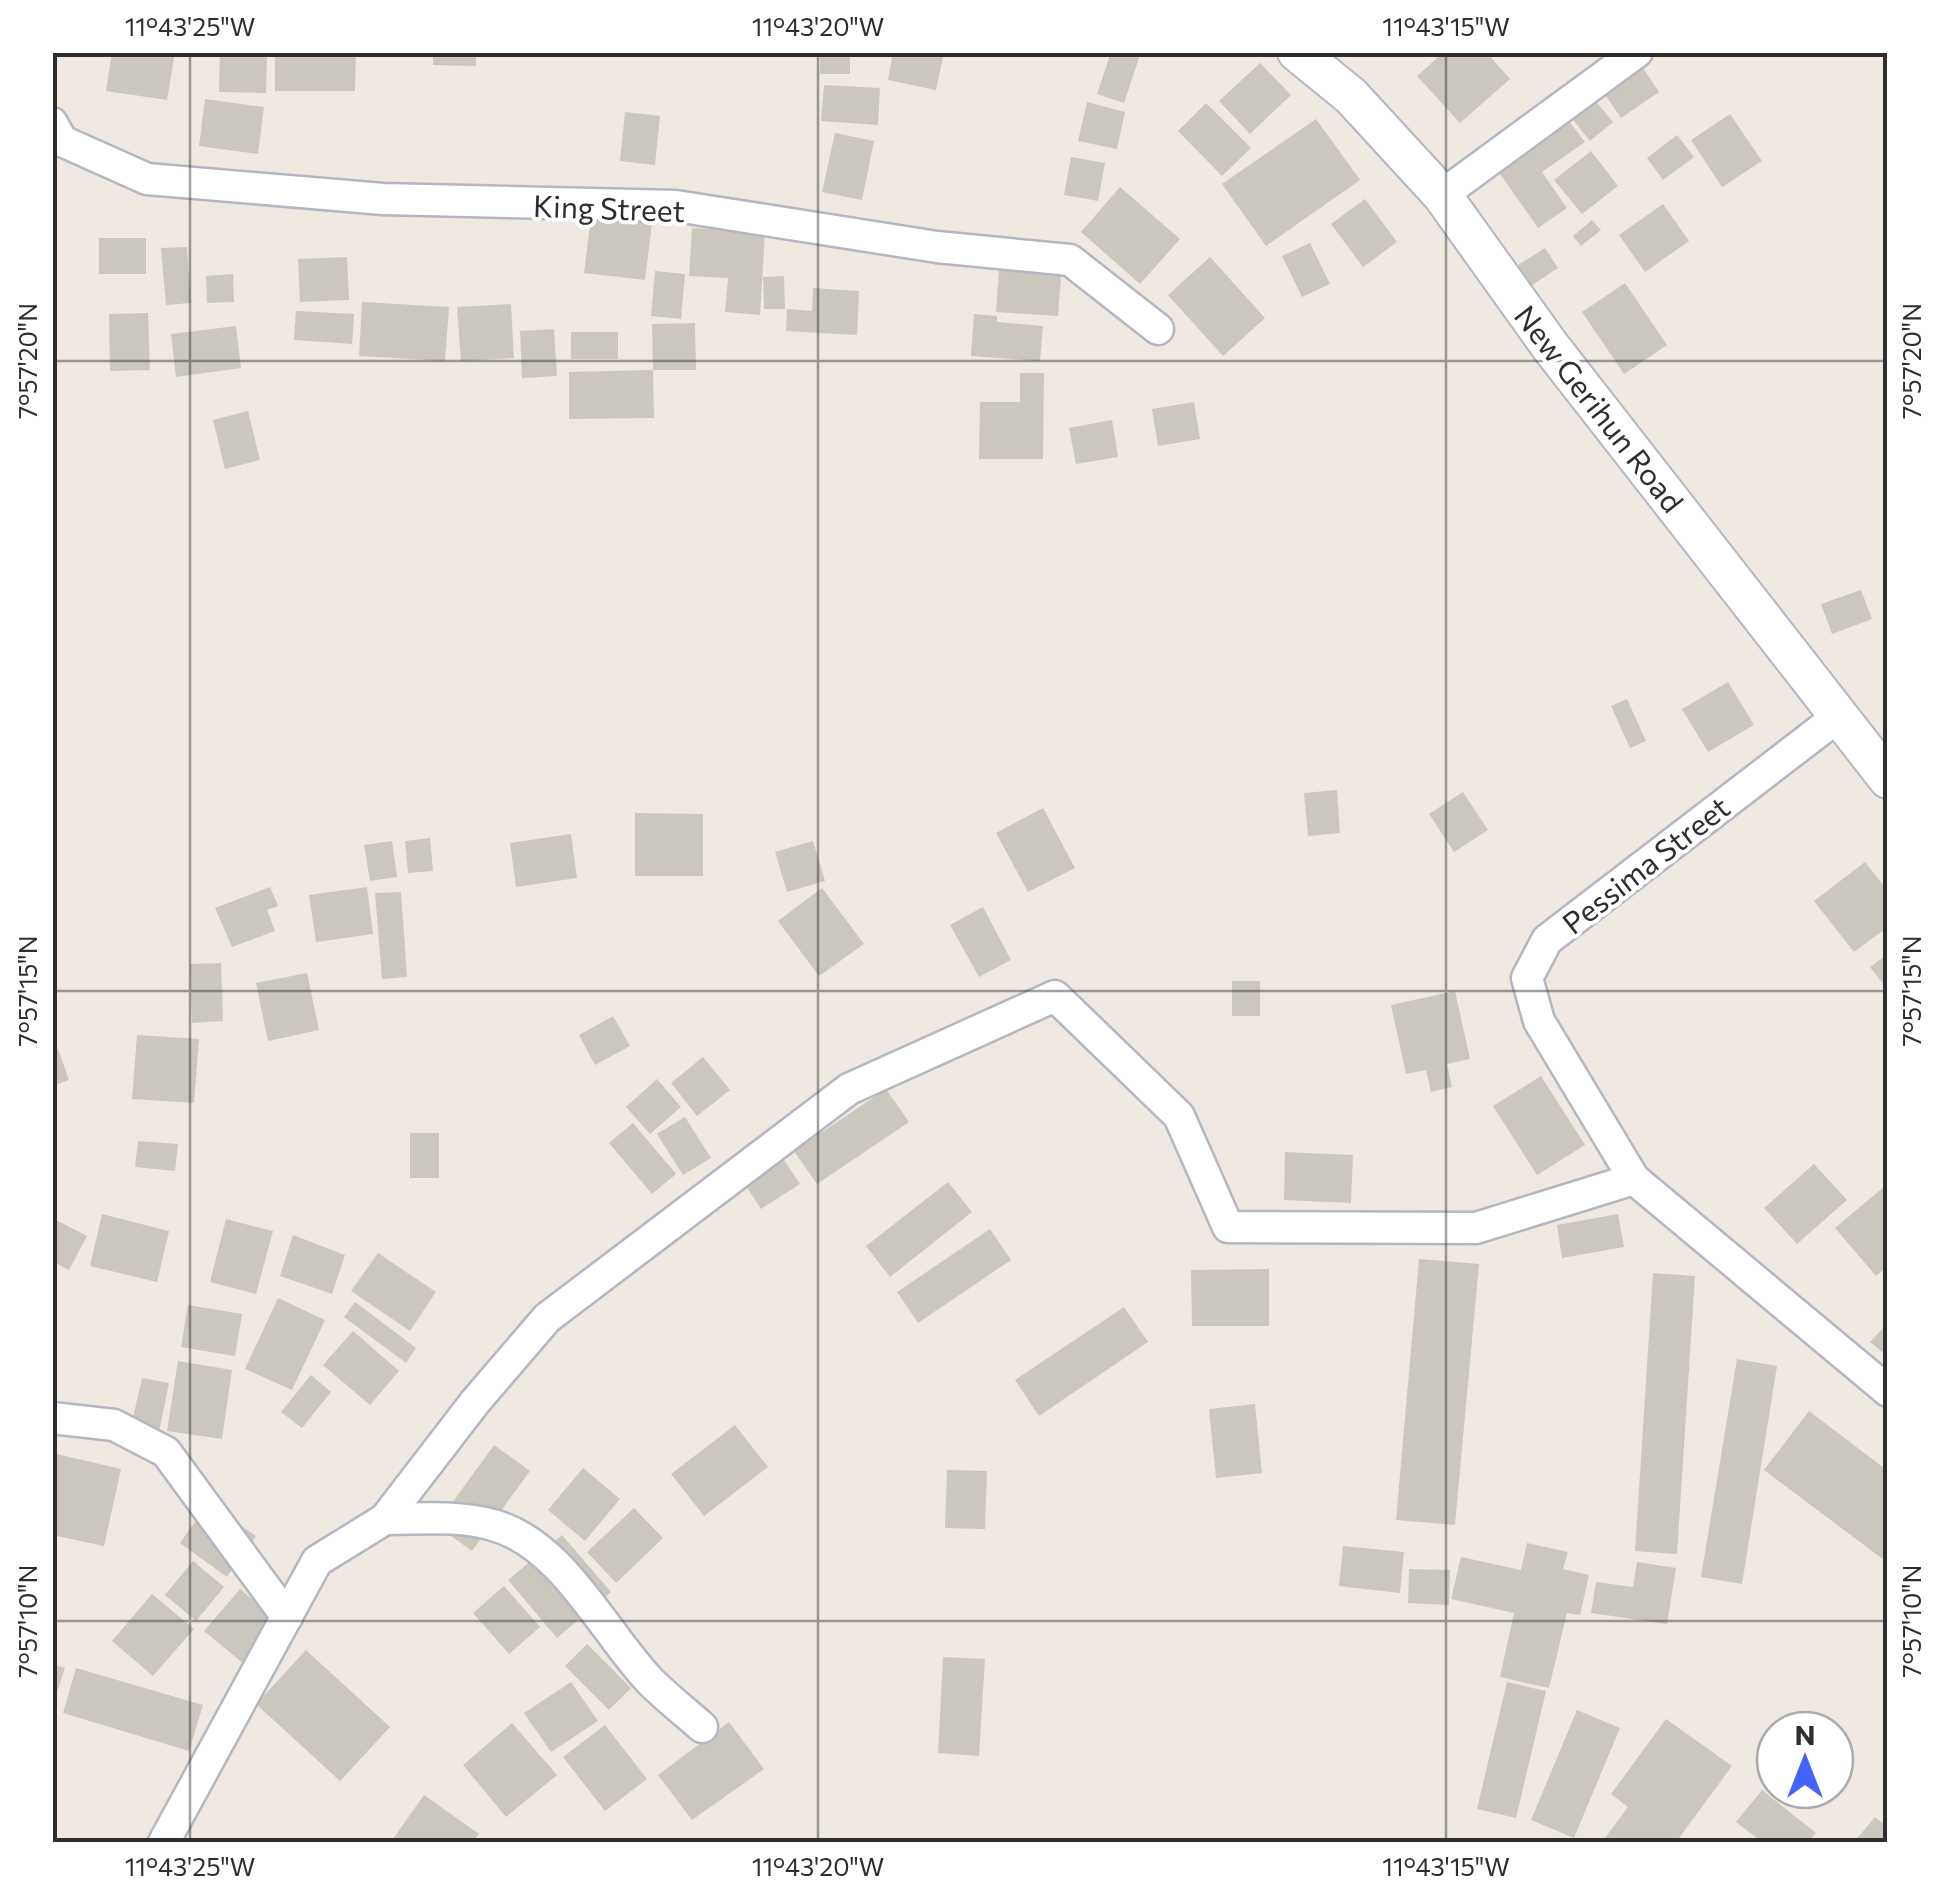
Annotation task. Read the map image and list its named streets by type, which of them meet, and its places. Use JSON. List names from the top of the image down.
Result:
{
  "streets": {
    "street": ["King Street", "New Gerihun Road", "Pessima Street"]
  },
  "crossings": [
    ["New Gerihun Road", "Pessima Street"]
  ],
  "north": "top",
  "coordinates": [
    "11°43'25\"W",
    "11°43'20\"W",
    "11°43'15\"W",
    "7°57'20\"N",
    "7°57'15\"N",
    "7°57'10\"N"
  ]
}
